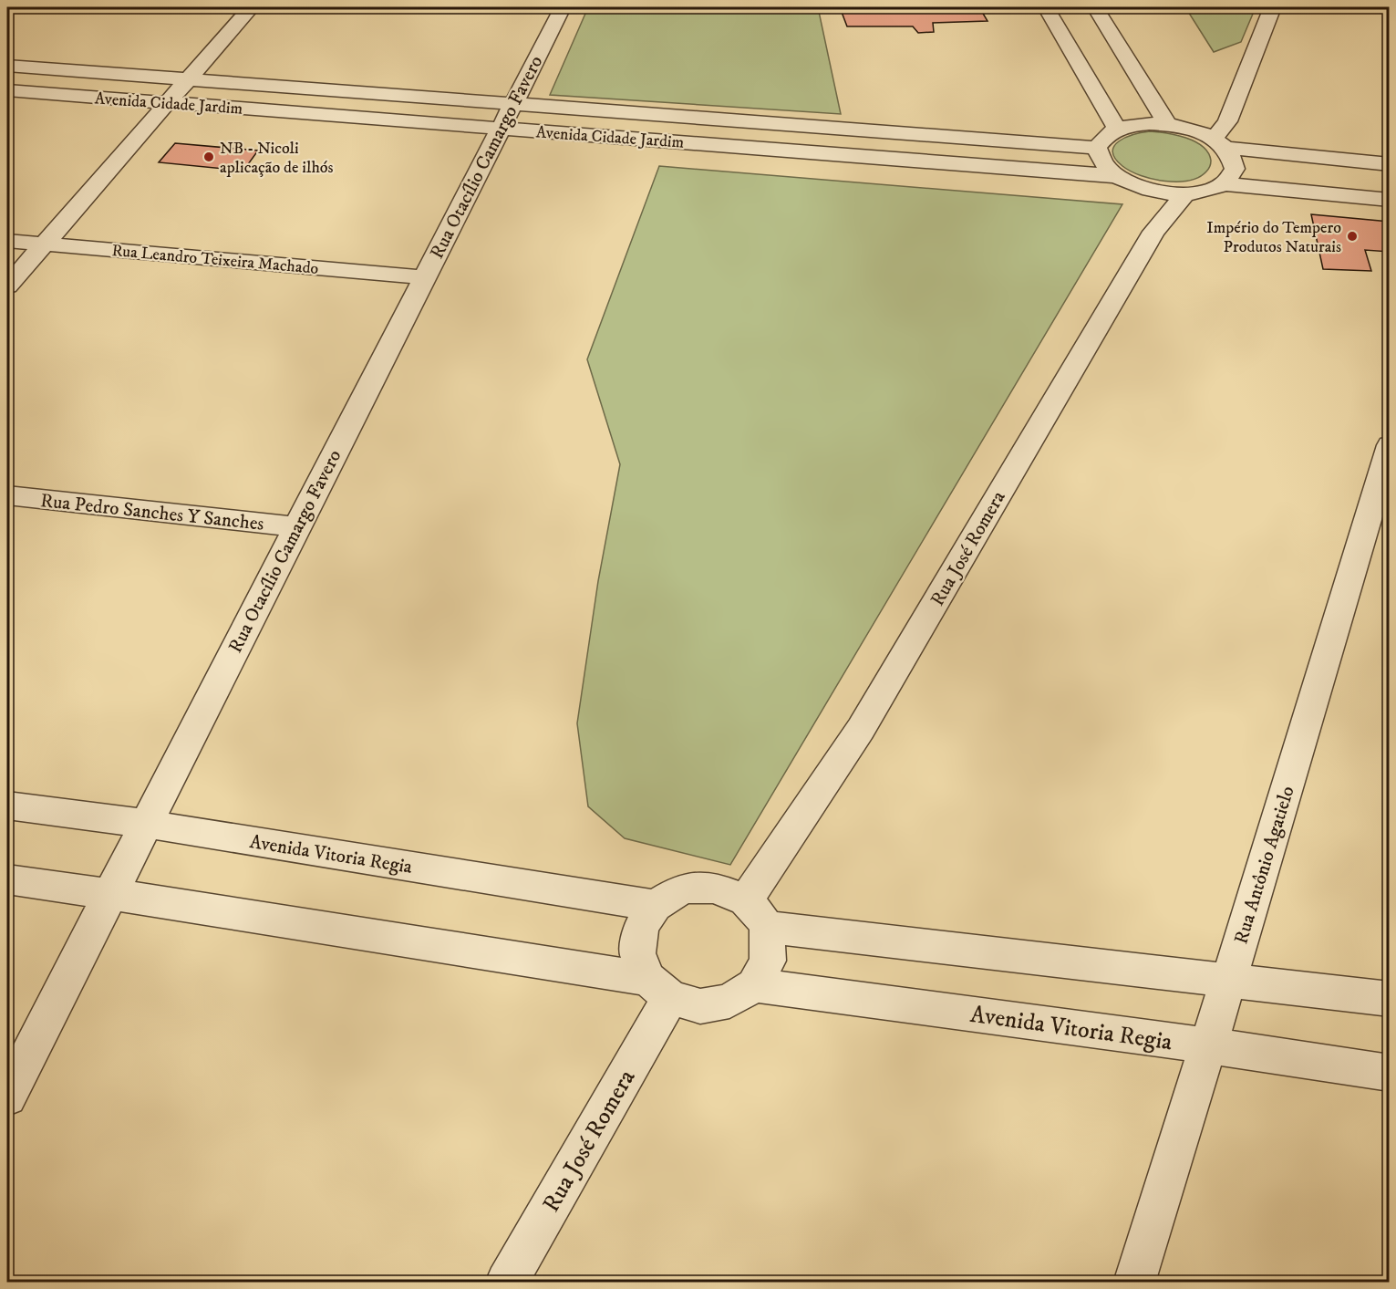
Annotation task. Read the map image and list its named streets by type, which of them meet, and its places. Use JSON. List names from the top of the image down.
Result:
{
  "streets": {
    "street": [
      "Avenida Cidade Jardim",
      "Rua Otacílio Camargo Favero",
      "Rua Leandro Teixeira Machado",
      "Rua Pedro Sanches Y Sanches",
      "Rua José Romera",
      "Avenida Vitoria Regia",
      "Rua Antônio Agatielo"
    ]
  },
  "crossings": [
    ["Avenida Cidade Jardim", "Rua Otacílio Camargo Favero"],
    ["Rua Otacílio Camargo Favero", "Rua Leandro Teixeira Machado"],
    ["Rua Otacílio Camargo Favero", "Rua Pedro Sanches Y Sanches"],
    ["Rua Otacílio Camargo Favero", "Avenida Vitoria Regia"],
    ["Rua José Romera", "Avenida Vitoria Regia"],
    ["Avenida Vitoria Regia", "Rua Antônio Agatielo"]
  ],
  "places": ["NB - Nicoli aplicação de ilhós", "Império do Tempero Produtos Naturais"]
}
